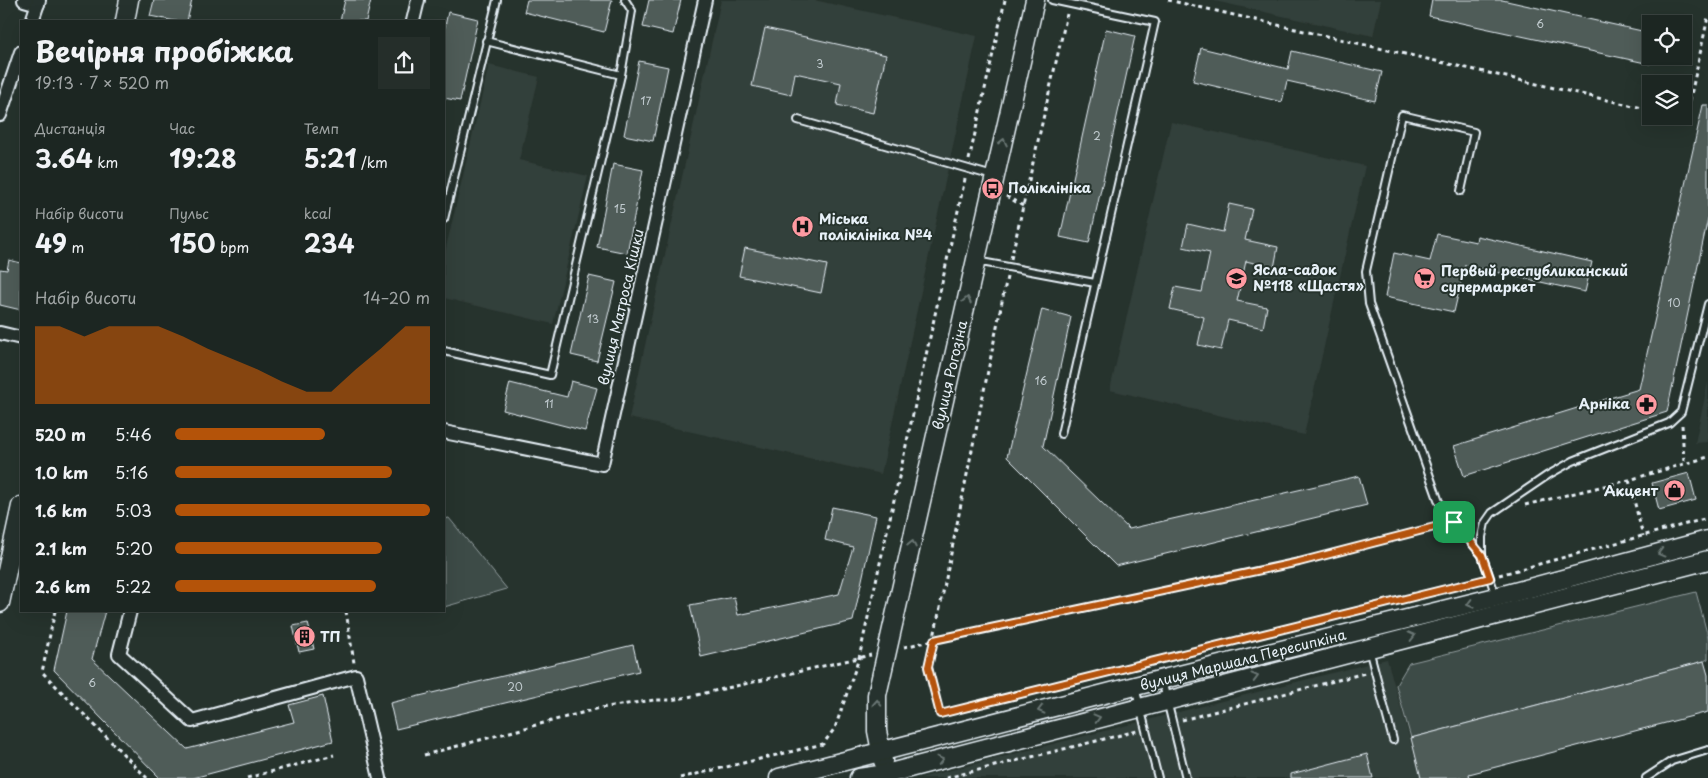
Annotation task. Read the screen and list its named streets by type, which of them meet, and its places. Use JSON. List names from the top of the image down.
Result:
{
  "streets": {
    "main road": ["вулиця Рогозіна", "вулиця Маршала Пересипкіна"],
    "street": ["вулиця Матроса Кішки"]
  },
  "crossings": [
    ["вулиця Рогозіна", "вулиця Маршала Пересипкіна"]
  ],
  "one_way": ["вулиця Рогозіна"],
  "places": {
    "bus stop": ["Поліклініка"],
    "hospital": ["Міська поліклініка №4"],
    "school or university": ["Ясла-садок №118 «Щастя»"],
    "supermarket": ["Первый республиканский супермаркет"],
    "pharmacy": ["Арніка"],
    "shop": ["Акцент"],
    "building": ["ТП"]
  },
  "house_numbers": [
    "6",
    "3",
    "17",
    "2",
    "15",
    "10",
    "13",
    "16",
    "11",
    "6",
    "20"
  ],
  "page": {
    "heading": ["Вечірня пробіжка", "19:13 · 7 × 520 m"],
    "stats": [
      ["Дистанція", "3.64 km"],
      ["Час", "19:28"],
      ["Темп", "5:21 /km"],
      ["Набір висоти", "49 m"],
      ["Пульс", "150 bpm"],
      ["kcal", "234"]
    ],
    "chart": ["Набір висоти", "14–20 m"],
    "list": [
      {
        "name": "520 m",
        "note": "5:46"
      },
      {
        "name": "1.0 km",
        "note": "5:16"
      },
      {
        "name": "1.6 km",
        "note": "5:03"
      },
      {
        "name": "2.1 km",
        "note": "5:20"
      },
      {
        "name": "2.6 km",
        "note": "5:22"
      }
    ]
  }
}
